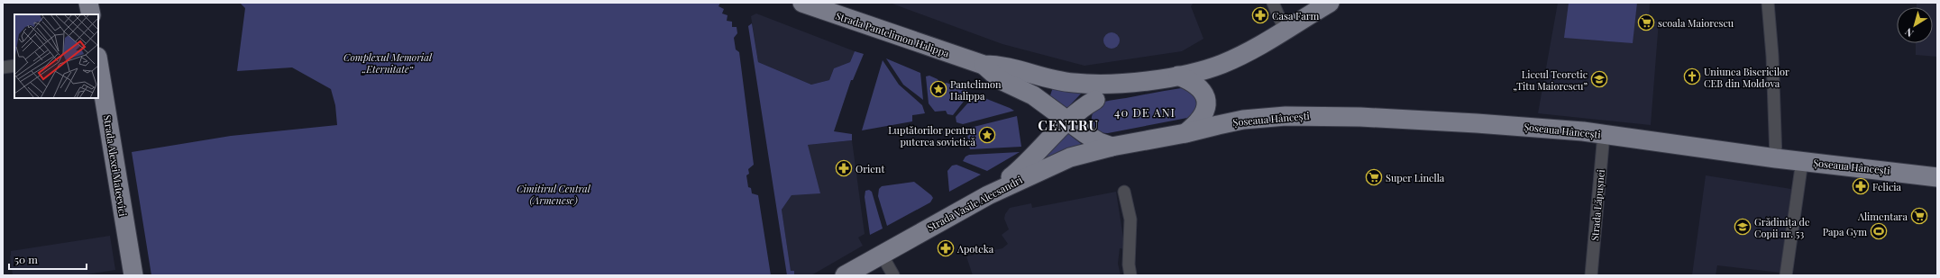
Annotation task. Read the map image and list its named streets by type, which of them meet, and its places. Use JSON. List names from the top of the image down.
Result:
{
  "streets": {
    "main road": [
      "Strada Pantelimon Halippa",
      "Șoseaua Hâncești",
      "Strada Alexei Mateevici",
      "Strada Vasile Alecsandri"
    ],
    "street": ["Strada Lăpușnei"]
  },
  "crossings": [
    ["Strada Pantelimon Halippa", "Șoseaua Hâncești"],
    ["Strada Pantelimon Halippa", "Strada Vasile Alecsandri"],
    ["Șoseaua Hâncești", "Strada Vasile Alecsandri"],
    ["Șoseaua Hâncești", "Strada Lăpușnei"]
  ],
  "districts": ["40 DE ANI", "CENTRU"],
  "parks": ["Complexul Memorial „Eternitate“", "Cimitirul Central (Armenesc)"],
  "places": {
    "pharmacy": [
      "Casa Farm",
      "Orient",
      "Felicia",
      "Apoteka"
    ],
    "supermarket": ["scoala Maiorescu", "Super Linella", "Alimentara"],
    "church": ["Uniunea Bisericilor CEB din Moldova"],
    "school or university": ["Liceul Teoretic „Titu Maiorescu”", "Grădinița de Copii nr. 53"],
    "place": ["Pantelimon Halippa", "Luptătorilor pentru puterea sovietică"],
    "sports": ["Papa Gym"]
  },
  "scale_bar": "50 m",
  "north": "bottom left"
}
